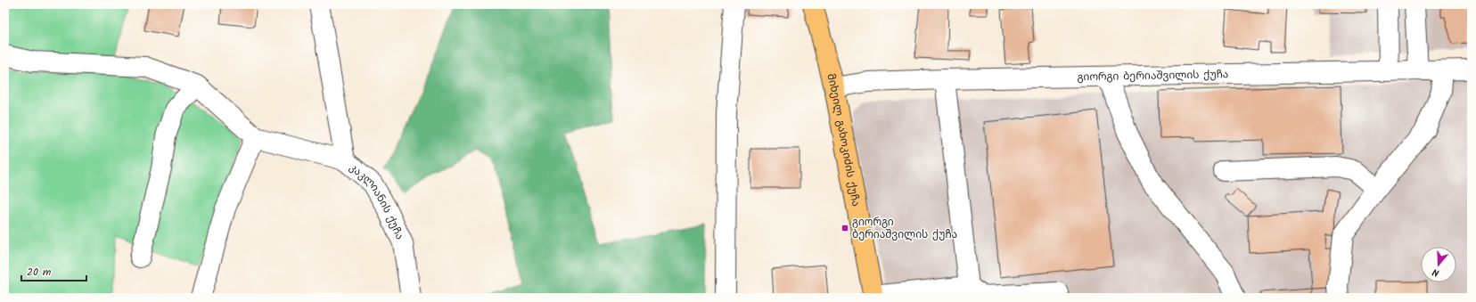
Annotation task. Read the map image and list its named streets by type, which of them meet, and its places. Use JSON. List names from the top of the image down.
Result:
{
  "streets": {
    "main road": ["მიხეილ გახოკიძის ქუჩა"],
    "street": ["გიორგი ბერიაშვილის ქუჩა", "კაკლიანის ქუჩა"]
  },
  "crossings": [
    ["გიორგი ბერიაშვილის ქუჩა", "მიხეილ გახოკიძის ქუჩა"]
  ],
  "places": {
    "transit": ["გიორგი ბერიაშვილის ქუჩა"]
  },
  "scale_bar": "20 m",
  "north": "bottom"
}
